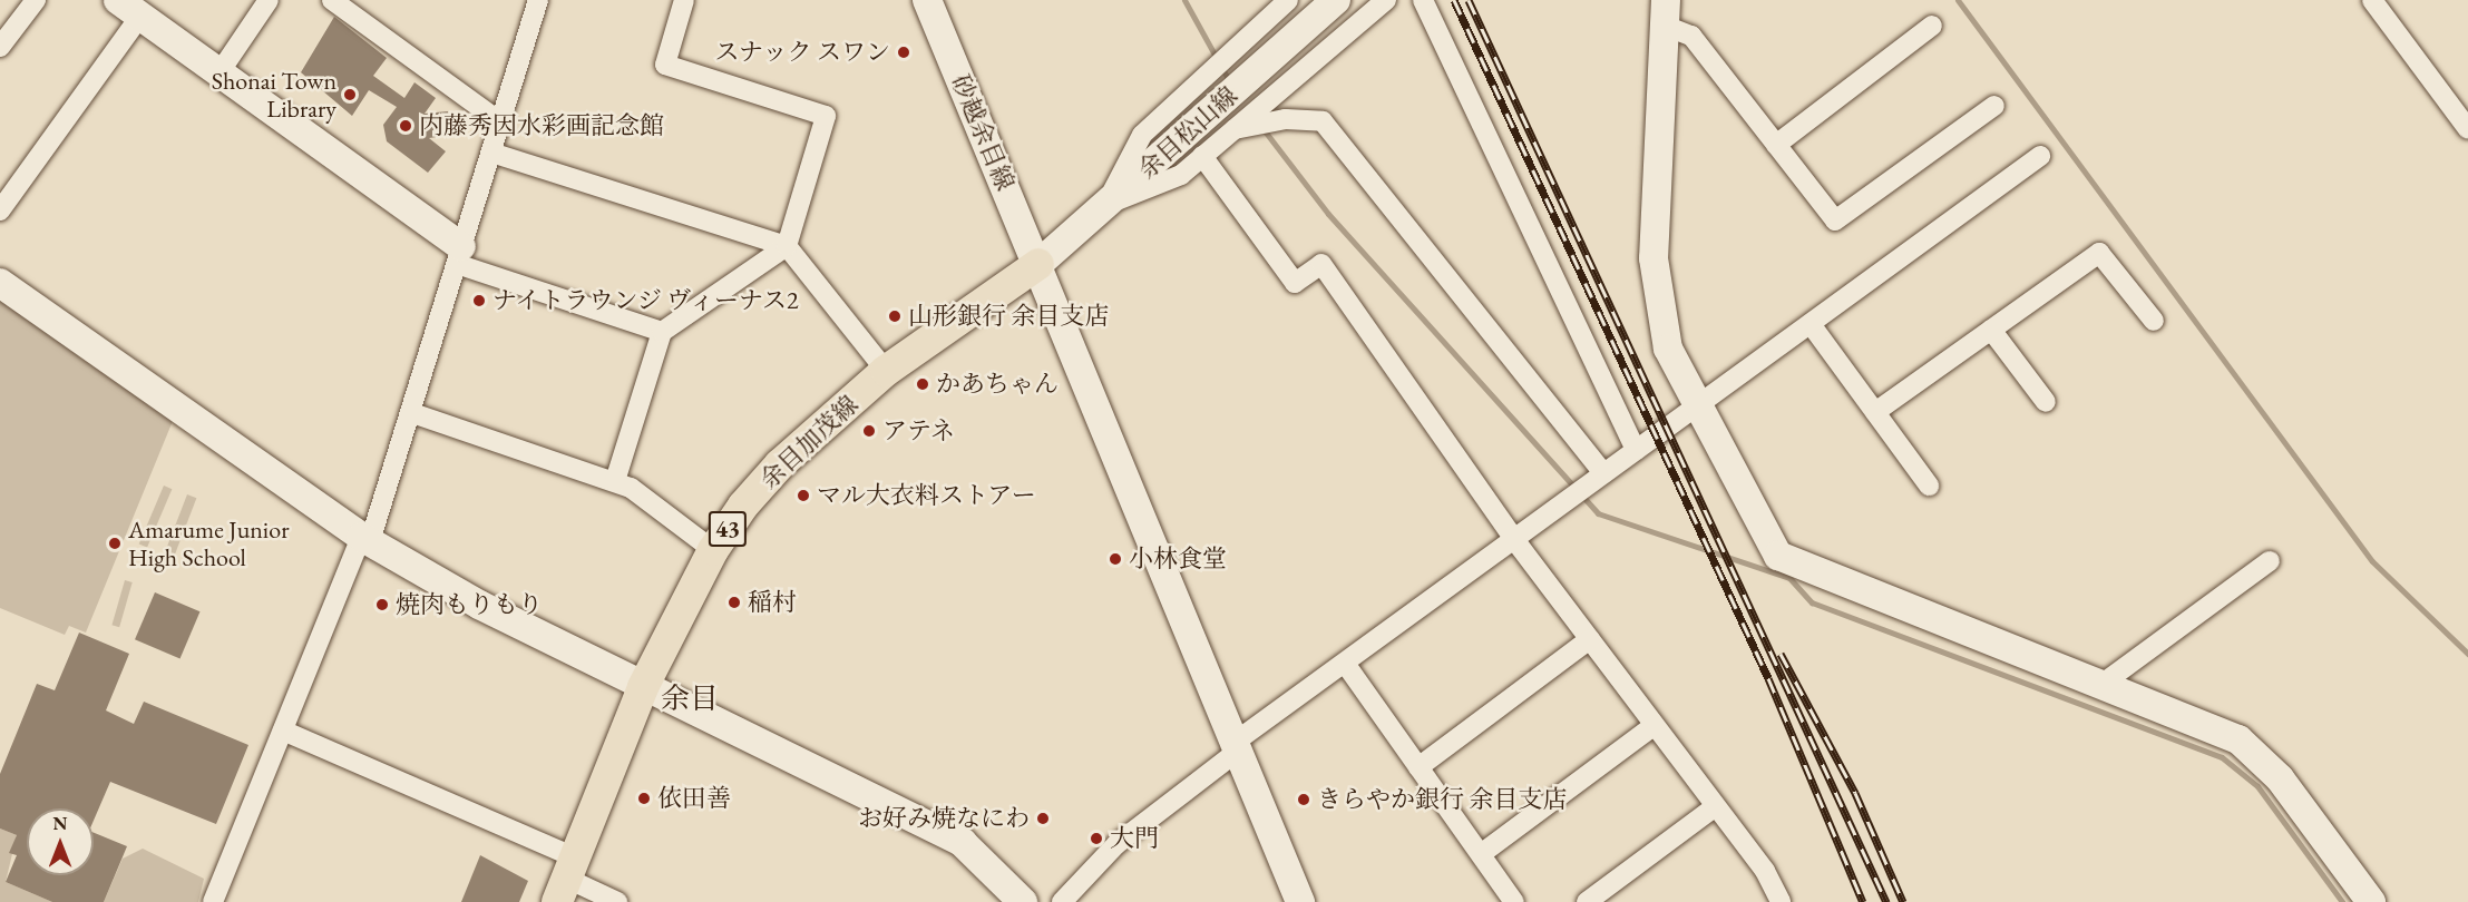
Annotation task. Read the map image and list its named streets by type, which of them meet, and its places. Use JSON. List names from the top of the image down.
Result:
{
  "streets": {
    "main road": ["余目加茂線", "43"],
    "street": ["砂越余目線", "余目松山線"]
  },
  "crossings": [
    ["砂越余目線", "余目松山線"],
    ["砂越余目線", "余目加茂線"],
    ["余目松山線", "余目加茂線"]
  ],
  "districts": ["余目"],
  "places": [
    "スナック スワン",
    "Shonai Town Library",
    "内藤秀因水彩画記念館",
    "ナイトラウンジ ヴィーナス2",
    "山形銀行 余目支店",
    "かあちゃん",
    "アテネ",
    "マル大衣料ストアー",
    "Amarume Junior High School",
    "小林食堂",
    "稲村",
    "焼肉もりもり",
    "依田善",
    "きらやか銀行 余目支店",
    "お好み焼なにわ",
    "大門"
  ],
  "north": "top"
}
